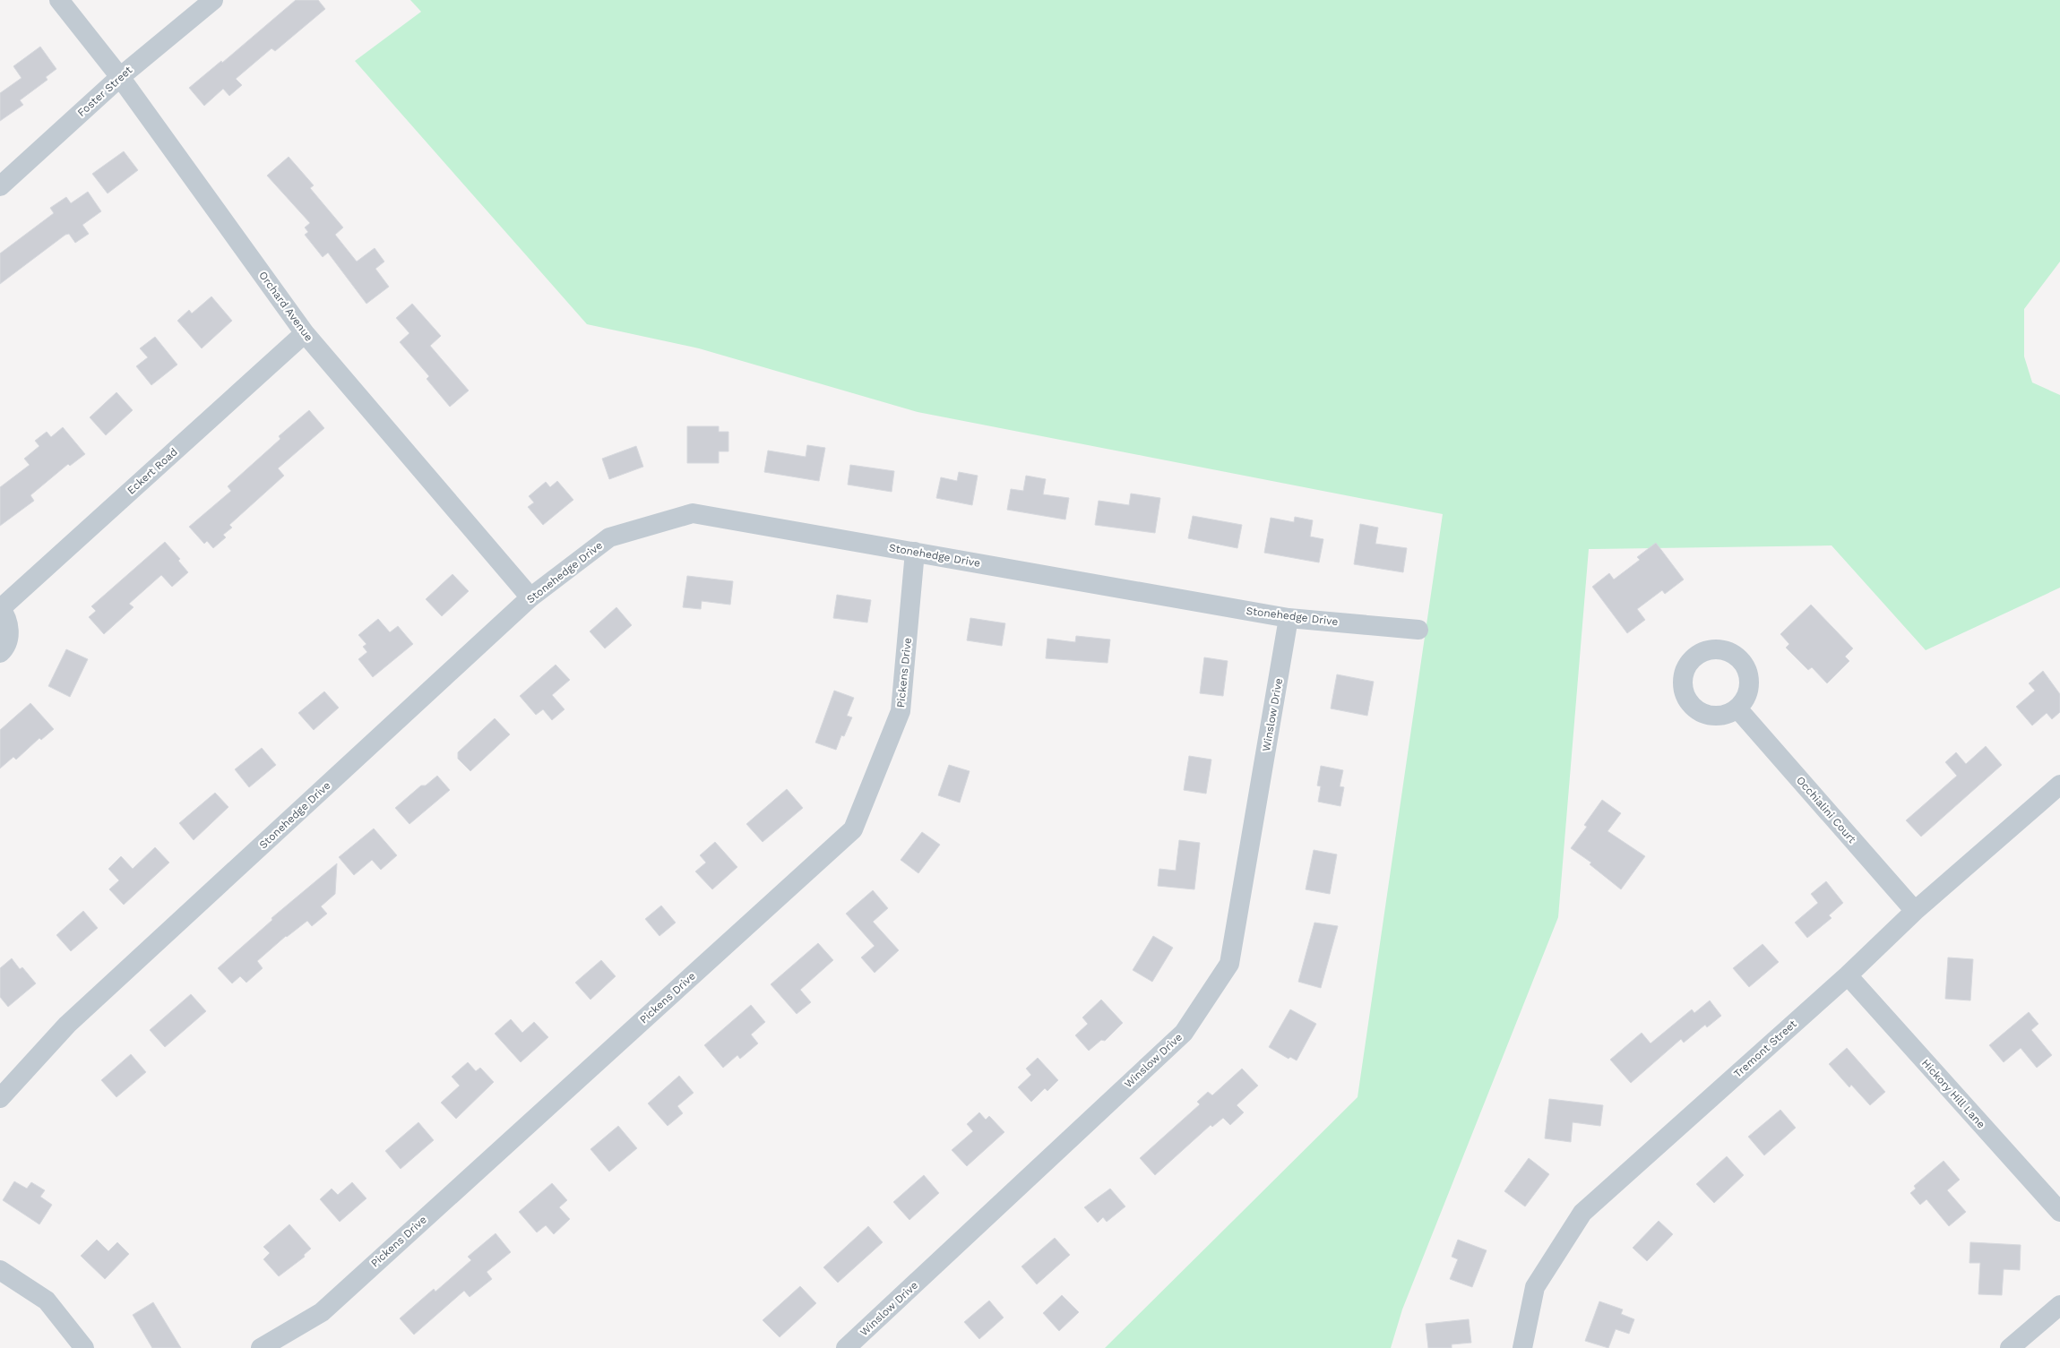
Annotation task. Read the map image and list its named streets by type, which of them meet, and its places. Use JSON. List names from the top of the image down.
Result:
{
  "streets": {
    "street": [
      "Foster Street",
      "Orchard Avenue",
      "Eckert Road",
      "Stonehedge Drive",
      "Pickens Drive",
      "Winslow Drive",
      "Occhialini Court",
      "Tremont Street",
      "Hickory Hill Lane"
    ]
  },
  "crossings": [
    ["Foster Street", "Orchard Avenue"],
    ["Orchard Avenue", "Eckert Road"],
    ["Orchard Avenue", "Stonehedge Drive"],
    ["Stonehedge Drive", "Pickens Drive"],
    ["Stonehedge Drive", "Winslow Drive"],
    ["Occhialini Court", "Tremont Street"],
    ["Tremont Street", "Hickory Hill Lane"]
  ]
}
